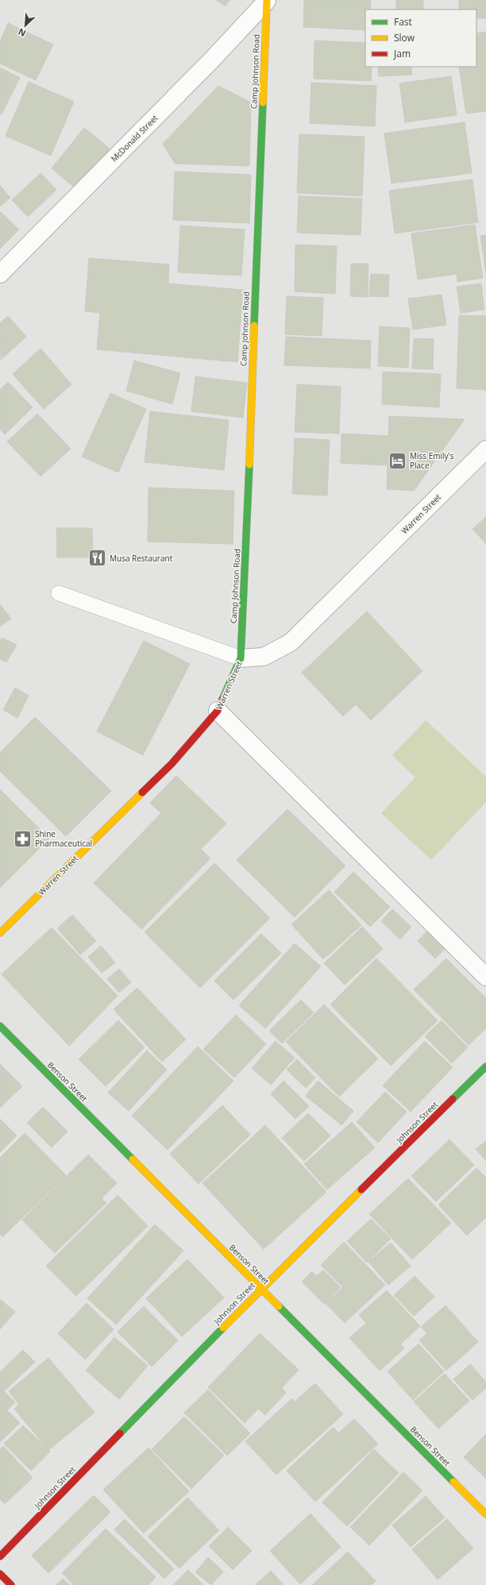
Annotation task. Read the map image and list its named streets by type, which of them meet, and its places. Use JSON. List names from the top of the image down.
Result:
{
  "streets": {
    "street": [
      "Camp Johnson Road",
      "McDonald Street",
      "Warren Street",
      "Benson Street",
      "Johnson Street"
    ]
  },
  "crossings": [
    ["Camp Johnson Road", "McDonald Street"],
    ["Camp Johnson Road", "Warren Street"],
    ["Benson Street", "Johnson Street"]
  ],
  "places": {
    "hotel": ["Miss Emily's Place"],
    "restaurant": ["Musa Restaurant"],
    "pharmacy": ["Shine Pharmaceutical"]
  },
  "legend": ["Fast", "Slow", "Jam"],
  "north": "bottom left"
}
